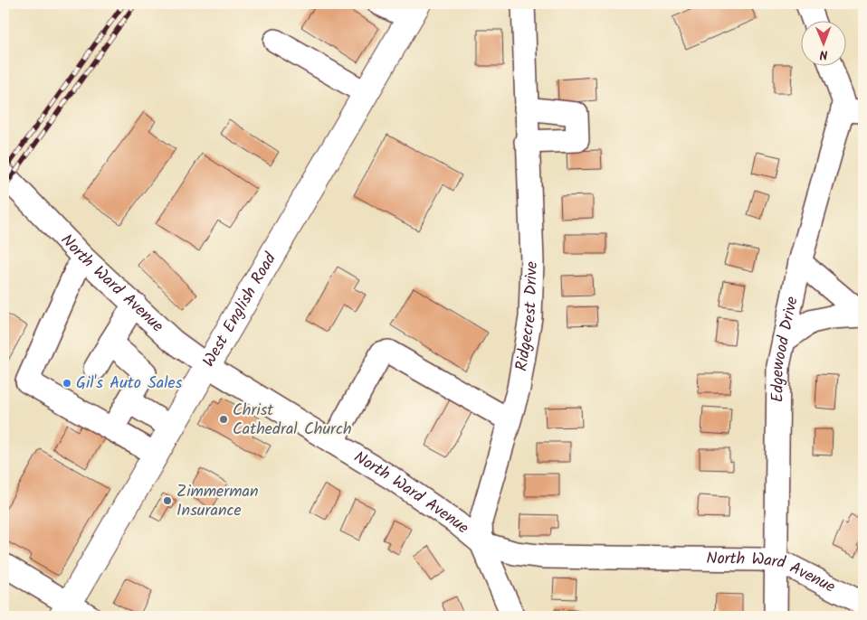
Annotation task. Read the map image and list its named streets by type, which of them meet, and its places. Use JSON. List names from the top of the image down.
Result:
{
  "streets": {
    "main road": ["West English Road"],
    "street": ["North Ward Avenue", "Ridgecrest Drive", "Edgewood Drive"]
  },
  "crossings": [
    ["North Ward Avenue", "West English Road"],
    ["North Ward Avenue", "Ridgecrest Drive"],
    ["North Ward Avenue", "Edgewood Drive"]
  ],
  "places": ["Gil's Auto Sales", "Christ Cathedral Church", "Zimmerman Insurance"],
  "north": "bottom"
}
